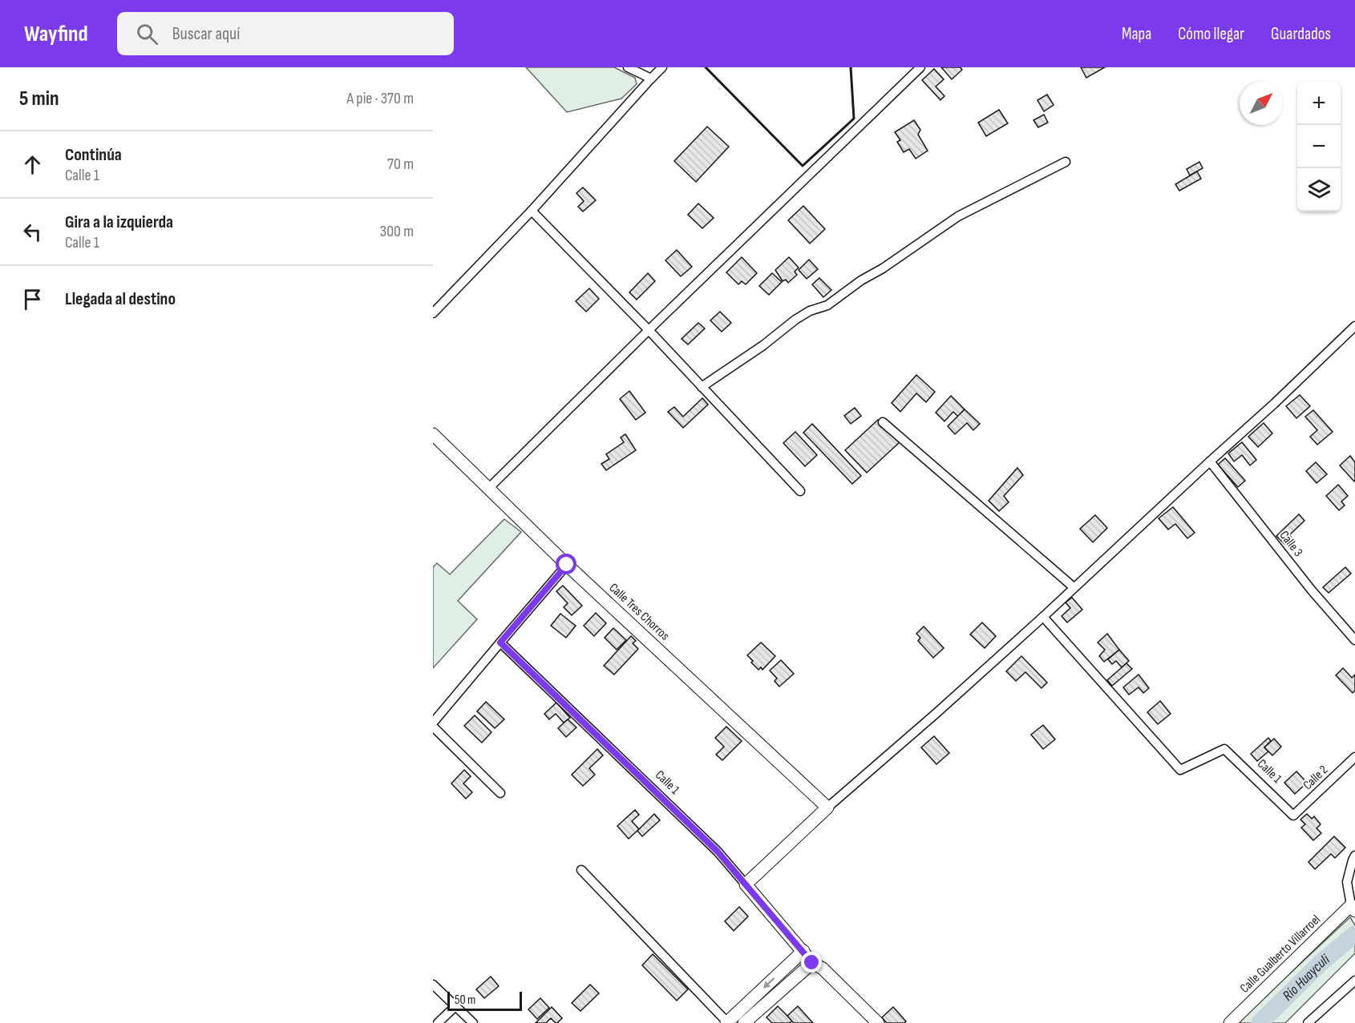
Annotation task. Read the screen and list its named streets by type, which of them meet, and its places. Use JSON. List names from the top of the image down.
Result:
{
  "streets": {
    "main road": ["Calle Tres Chorros", "Calle 1", "Calle Gualberto Villarroel"],
    "street": ["Calle 3", "Calle 2"]
  },
  "crossings": [
    ["Calle 1", "Calle 2"]
  ],
  "water": ["Río Huayculi"],
  "scale_bar": "50 m",
  "north": "top right",
  "page": {
    "header": "Wayfind",
    "search": "Buscar aquí",
    "nav": ["Mapa", "Cómo llegar", "Guardados"],
    "heading": ["5 min", "A pie · 370 m"],
    "map_buttons": ["+", "−"],
    "list": [
      ["Continúa", "Calle 1", "70 m"],
      ["Gira a la izquierda", "Calle 1", "300 m"],
      "Llegada al destino"
    ],
    "scale": "50 m"
  }
}
